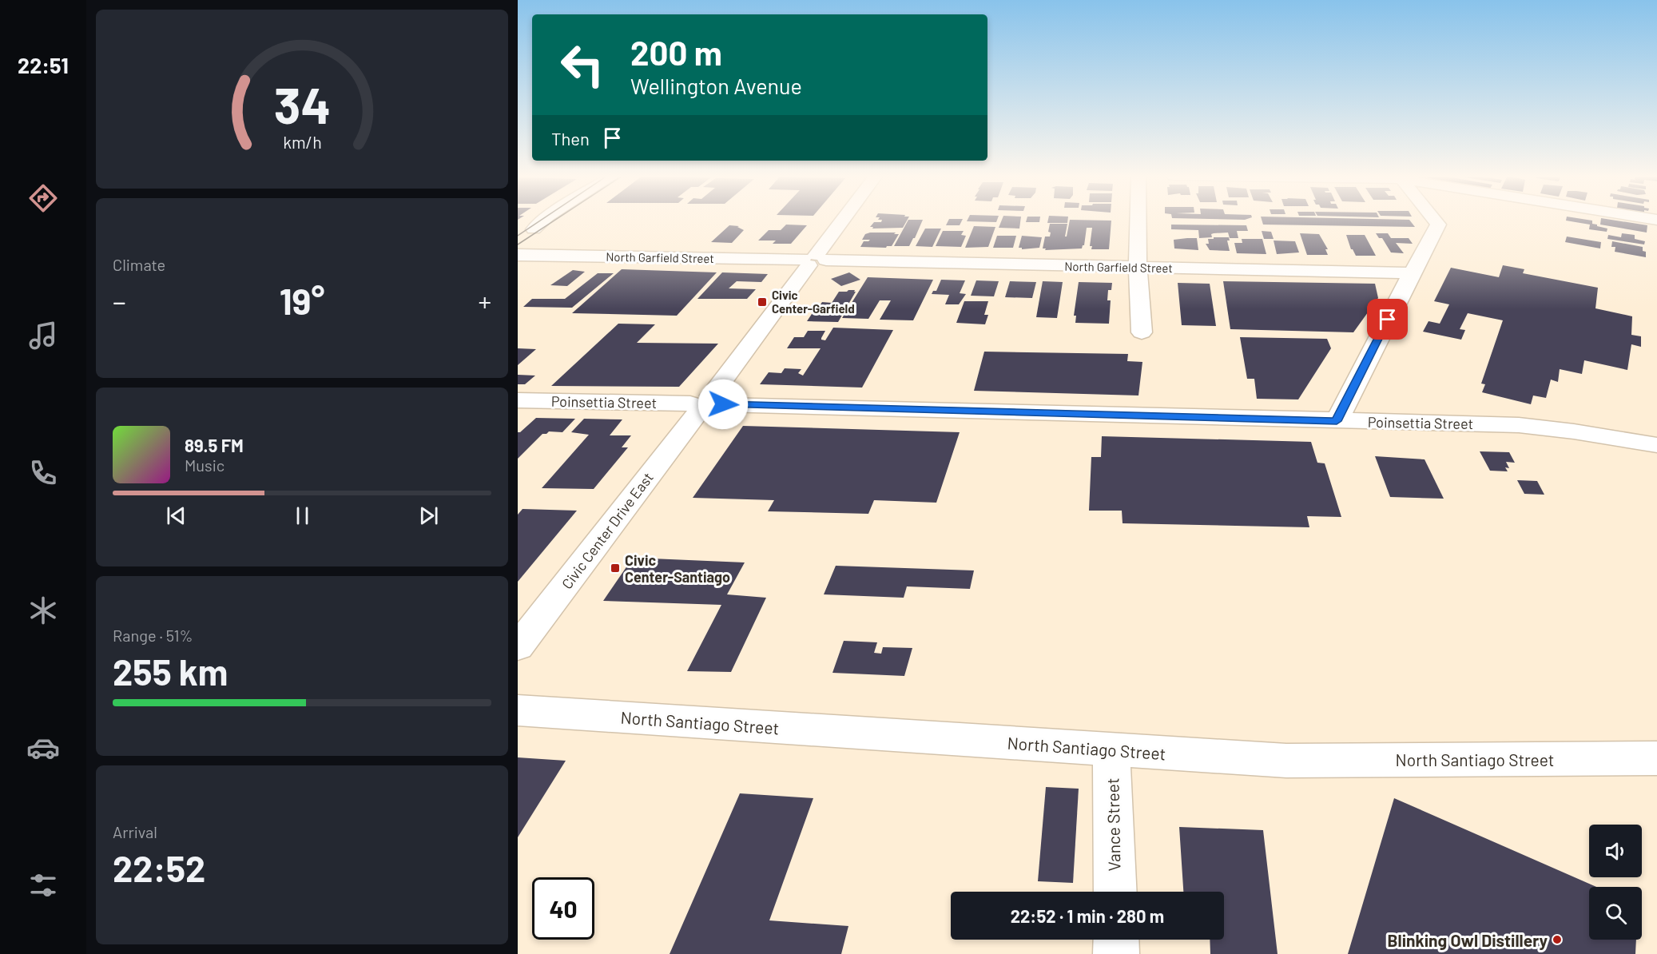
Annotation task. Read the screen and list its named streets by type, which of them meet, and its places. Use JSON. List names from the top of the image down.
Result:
{
  "streets": {
    "street": [
      "North Garfield Street",
      "Poinsettia Street",
      "Civic Center Drive East",
      "North Santiago Street",
      "Vance Street"
    ]
  },
  "crossings": [
    ["North Garfield Street", "Civic Center Drive East"],
    ["Poinsettia Street", "Civic Center Drive East"],
    ["North Santiago Street", "Vance Street"]
  ],
  "places": {
    "transit": ["Civic Center-Garfield", "Civic Center-Santiago"],
    "other": ["Blinking Owl Distillery"]
  },
  "page": {
    "tabs": "22:51",
    "turn": ["200 m", "Wellington Avenue"],
    "then": "Then",
    "tile": [
      "Climate",
      ["Range · 51%", "255 km"],
      ["Arrival", "22:52"]
    ],
    "heat": ["−", "19°", "+"],
    "song": ["89.5 FM", "Music"],
    "limit": "40",
    "trip": "22:52 · 1 min · 280 m",
    "gauge": ["34", "km/h"]
  }
}
